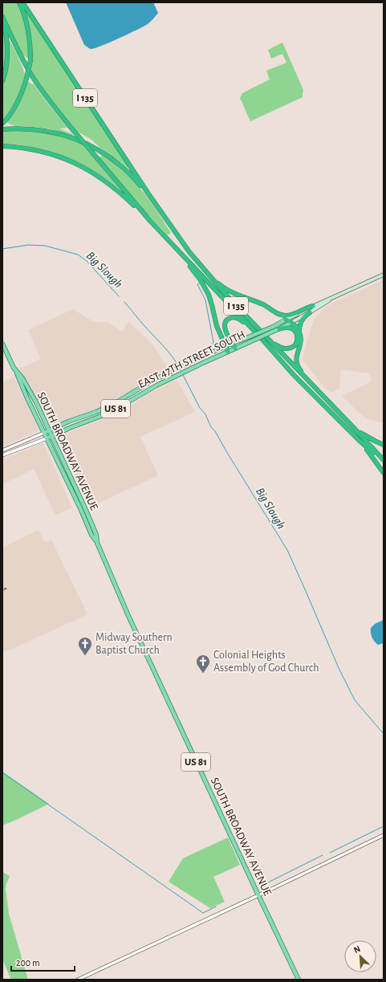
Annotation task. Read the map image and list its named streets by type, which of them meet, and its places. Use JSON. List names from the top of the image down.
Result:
{
  "streets": {
    "highway": ["I 135", "US 81"],
    "main road": ["EAST 47TH STREET SOUTH", "SOUTH BROADWAY AVENUE"]
  },
  "crossings": [
    ["I 135", "US 81"],
    ["EAST 47TH STREET SOUTH", "US 81"],
    ["EAST 47TH STREET SOUTH", "SOUTH BROADWAY AVENUE"]
  ],
  "water": ["Big Slough"],
  "places": {
    "church": ["Midway Southern Baptist Church", "Colonial Heights Assembly of God Church"]
  },
  "scale_bar": "200 m",
  "north": "top left"
}
